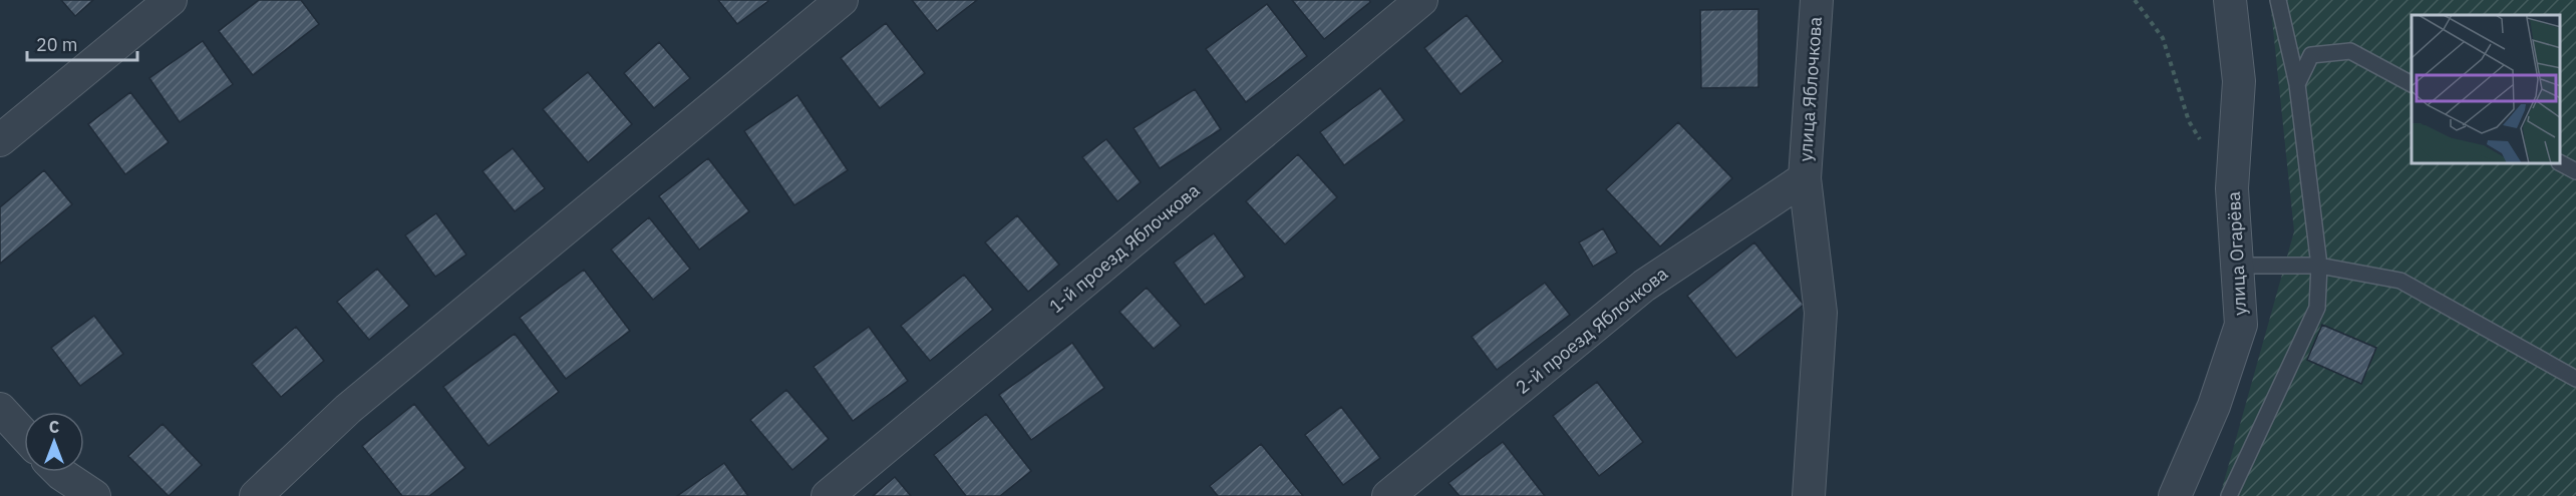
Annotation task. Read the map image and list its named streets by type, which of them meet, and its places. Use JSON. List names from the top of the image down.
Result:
{
  "streets": {
    "street": [
      "улица Яблочкова",
      "1-й проезд Яблочкова",
      "улица Огарёва",
      "2-й проезд Яблочкова"
    ]
  },
  "crossings": [
    ["улица Яблочкова", "2-й проезд Яблочкова"]
  ],
  "scale_bar": "20 m",
  "north": "top"
}
